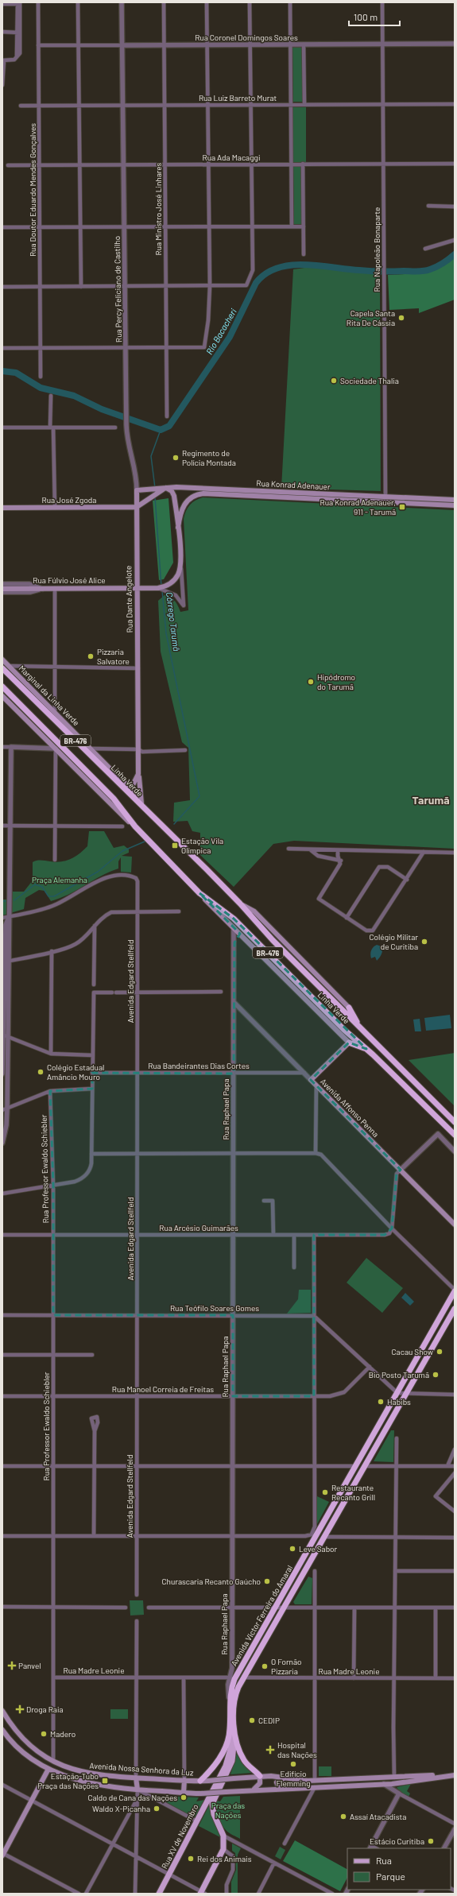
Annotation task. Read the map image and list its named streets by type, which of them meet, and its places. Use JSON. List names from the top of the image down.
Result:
{
  "streets": {
    "highway": [
      "BR-476",
      "Linha Verde",
      "Rua Raphael Papa",
      "Avenida Victor Ferreira do Amaral"
    ],
    "main road": [
      "Rua Konrad Adenauer",
      "Rua José Zgoda",
      "Rua Fúlvio José Alice",
      "Rua Dante Angelote",
      "Marginal da Linha Verde",
      "Avenida Affonso Penna",
      "Avenida Nossa Senhora da Luz",
      "Rua XV de Novembro"
    ],
    "street": [
      "Rua Coronel Domingos Soares",
      "Rua Luiz Barreto Murat",
      "Rua Ada Macaggi",
      "Rua Doutor Eduardo Mendes Gonçalves",
      "Rua Ministro José Linhares",
      "Rua Napoleão Bonaparte",
      "Rua Percy Feliciano de Castilho",
      "Avenida Edgard Stellfeld",
      "Rua Bandeirantes Dias Cortes",
      "Rua Professor Ewaldo Schiebler",
      "Rua Arcésio Guimarães",
      "Rua Teófilo Soares Gomes",
      "Rua Manoel Correia de Freitas",
      "Rua Madre Leonie"
    ]
  },
  "crossings": [
    ["Rua Coronel Domingos Soares", "Rua Doutor Eduardo Mendes Gonçalves"],
    ["Rua Coronel Domingos Soares", "Rua Ministro José Linhares"],
    ["Rua Coronel Domingos Soares", "Rua Napoleão Bonaparte"],
    ["Rua Coronel Domingos Soares", "Rua Percy Feliciano de Castilho"],
    ["Rua Luiz Barreto Murat", "Rua Doutor Eduardo Mendes Gonçalves"],
    ["Rua Luiz Barreto Murat", "Rua Ministro José Linhares"],
    ["Rua Luiz Barreto Murat", "Rua Napoleão Bonaparte"],
    ["Rua Luiz Barreto Murat", "Rua Percy Feliciano de Castilho"],
    ["Rua Ada Macaggi", "Rua Doutor Eduardo Mendes Gonçalves"],
    ["Rua Ada Macaggi", "Rua Ministro José Linhares"],
    ["Rua Ada Macaggi", "Rua Napoleão Bonaparte"],
    ["Rua Ada Macaggi", "Rua Percy Feliciano de Castilho"],
    ["Rua Napoleão Bonaparte", "Rua Konrad Adenauer"],
    ["Rua Percy Feliciano de Castilho", "Rua Dante Angelote"],
    ["Rua José Zgoda", "Rua Dante Angelote"],
    ["Rua Fúlvio José Alice", "Rua Dante Angelote"],
    ["Rua Dante Angelote", "Marginal da Linha Verde"],
    ["Marginal da Linha Verde", "Linha Verde"],
    ["Linha Verde", "Rua Raphael Papa"],
    ["Avenida Edgard Stellfeld", "Rua Bandeirantes Dias Cortes"],
    ["Avenida Edgard Stellfeld", "Rua Arcésio Guimarães"],
    ["Avenida Edgard Stellfeld", "Rua Teófilo Soares Gomes"],
    ["Avenida Edgard Stellfeld", "Rua Manoel Correia de Freitas"],
    ["Rua Bandeirantes Dias Cortes", "Avenida Affonso Penna"],
    ["Rua Bandeirantes Dias Cortes", "Rua Raphael Papa"],
    ["Avenida Affonso Penna", "Rua Raphael Papa"],
    ["Rua Raphael Papa", "Rua Arcésio Guimarães"],
    ["Rua Raphael Papa", "Rua Teófilo Soares Gomes"],
    ["Rua Raphael Papa", "Rua Manoel Correia de Freitas"],
    ["Rua Raphael Papa", "Avenida Victor Ferreira do Amaral"],
    ["Rua Raphael Papa", "Rua Madre Leonie"],
    ["Rua Raphael Papa", "Rua XV de Novembro"],
    ["Rua Professor Ewaldo Schiebler", "Rua Arcésio Guimarães"],
    ["Rua Professor Ewaldo Schiebler", "Rua Teófilo Soares Gomes"],
    ["Rua Professor Ewaldo Schiebler", "Rua Manoel Correia de Freitas"],
    ["Rua Professor Ewaldo Schiebler", "Rua Madre Leonie"],
    ["Rua Professor Ewaldo Schiebler", "Avenida Nossa Senhora da Luz"],
    ["Avenida Victor Ferreira do Amaral", "Rua Madre Leonie"]
  ],
  "districts": ["Tarumã"],
  "water": ["Rio Bacacheri", "Córrego Tarumã"],
  "parks": ["Praça Alemanha", "Praça das Nações"],
  "places": {
    "other": [
      "Capela Santa Rita De Cássia",
      "Sociedade Thalia",
      "Regimento de Polícia Montada",
      "Pizzaria Salvatore",
      "Hipódromo do Tarumã",
      "Colégio Militar de Curitiba",
      "Colégio Estadual Amâncio Mouro",
      "Cacau Show",
      "Bio Posto Tarumã",
      "Habibs",
      "Restaurante Recanto Grill",
      "Leve Sabor",
      "Churascaria Recanto Gaúcho",
      "O Fornão Pizzaria",
      "CEDIP",
      "Madero",
      "Edifício Flemming",
      "Caldo de Cana das Nações",
      "Waldo X-Picanha",
      "Assaí Atacadista",
      "Estácio Curitiba",
      "Rei dos Animais"
    ],
    "transit": ["Rua Konrad Adenauer, 911 - Tarumã", "Estação Vila Olímpica", "Estação-Tubo Praça das Nações"],
    "health": ["Panvel", "Droga Raia", "Hospital das Nações"]
  },
  "legend": ["Rua", "Parque"],
  "scale_bar": "100 m"
}
